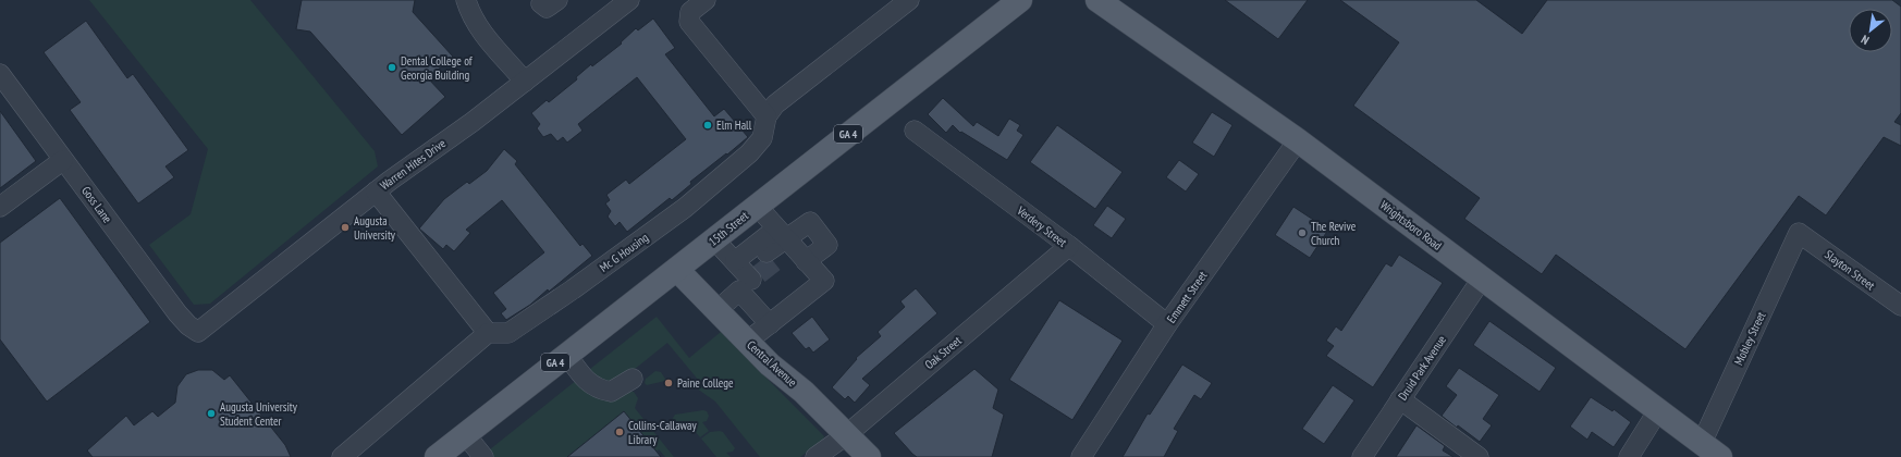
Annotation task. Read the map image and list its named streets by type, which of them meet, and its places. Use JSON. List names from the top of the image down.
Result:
{
  "streets": {
    "main road": [
      "GA 4",
      "Wrightsboro Road",
      "15th Street",
      "Central Avenue"
    ],
    "street": [
      "Warren Hites Drive",
      "Goss Lane",
      "Verdery Street",
      "Mc G Housing",
      "Slayton Street",
      "Emmett Street",
      "Mobley Street",
      "Oak Street",
      "Druid Park Avenue"
    ]
  },
  "crossings": [
    ["Warren Hites Drive", "Goss Lane"],
    ["Wrightsboro Road", "Emmett Street"],
    ["Wrightsboro Road", "Mobley Street"],
    ["Wrightsboro Road", "Druid Park Avenue"],
    ["Verdery Street", "Emmett Street"],
    ["Verdery Street", "Oak Street"],
    ["15th Street", "Central Avenue"],
    ["Slayton Street", "Mobley Street"],
    ["Oak Street", "Central Avenue"]
  ],
  "places": [
    "Dental College of Georgia Building",
    "Elm Hall",
    "Augusta University",
    "The Revive Church",
    "Paine College",
    "Augusta University Student Center",
    "Collins-Callaway Library"
  ],
  "north": "bottom left"
}
